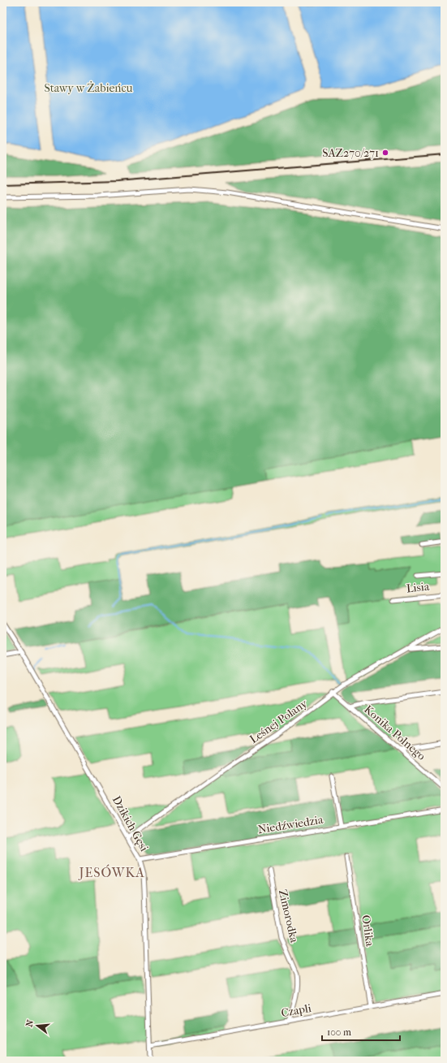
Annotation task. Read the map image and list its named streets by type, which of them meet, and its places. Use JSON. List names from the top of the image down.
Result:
{
  "streets": {
    "street": [
      "Lisia",
      "Leśnej Polany",
      "Konika Polnego",
      "Dzikich Gęsi",
      "Niedźwiedzia",
      "Zimorodka",
      "Orlika",
      "Czapli"
    ]
  },
  "crossings": [
    ["Leśnej Polany", "Konika Polnego"],
    ["Leśnej Polany", "Dzikich Gęsi"],
    ["Dzikich Gęsi", "Niedźwiedzia"],
    ["Dzikich Gęsi", "Czapli"],
    ["Zimorodka", "Czapli"],
    ["Orlika", "Czapli"]
  ],
  "districts": ["JESÓWKA"],
  "parks": ["Stawy w Żabieńcu"],
  "places": ["SAZ270/271"],
  "scale_bar": "100 m",
  "north": "left"
}
